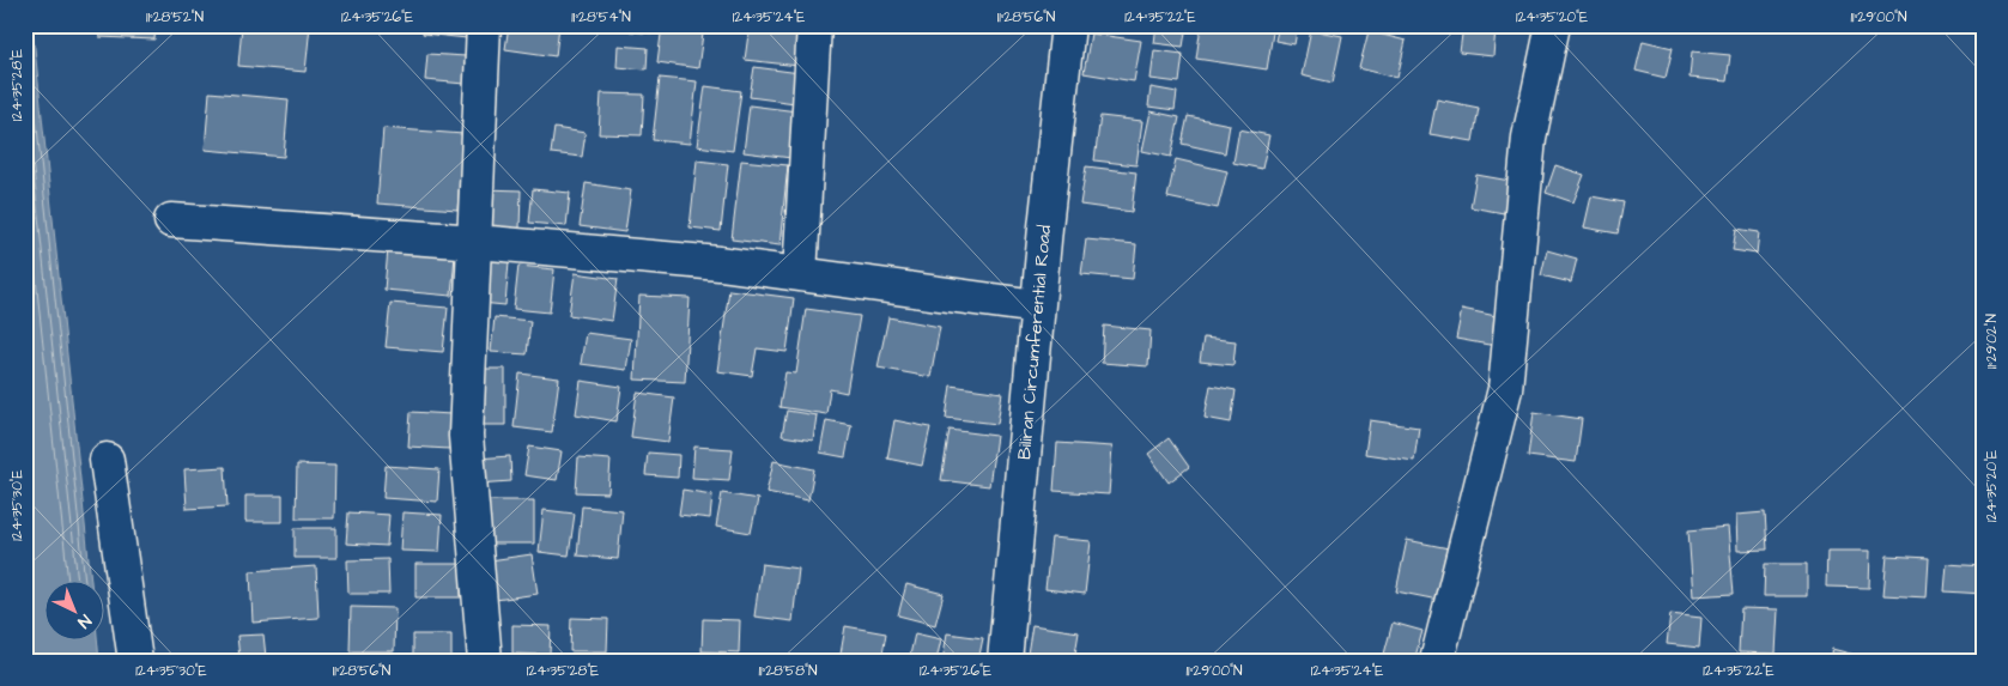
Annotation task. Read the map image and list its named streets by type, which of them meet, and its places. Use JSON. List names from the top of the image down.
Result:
{
  "streets": {
    "street": ["Biliran Circumferential Road"]
  },
  "north": "bottom right",
  "coordinates": [
    "11°28'52\"N",
    "124°35'26\"E",
    "11°28'54\"N",
    "124°35'24\"E",
    "11°28'56\"N",
    "124°35'22\"E",
    "124°35'20\"E",
    "11°29'00\"N",
    "124°35'28\"E",
    "11°29'02\"N",
    "124°35'30\"E",
    "11°28'58\"N"
  ]
}
